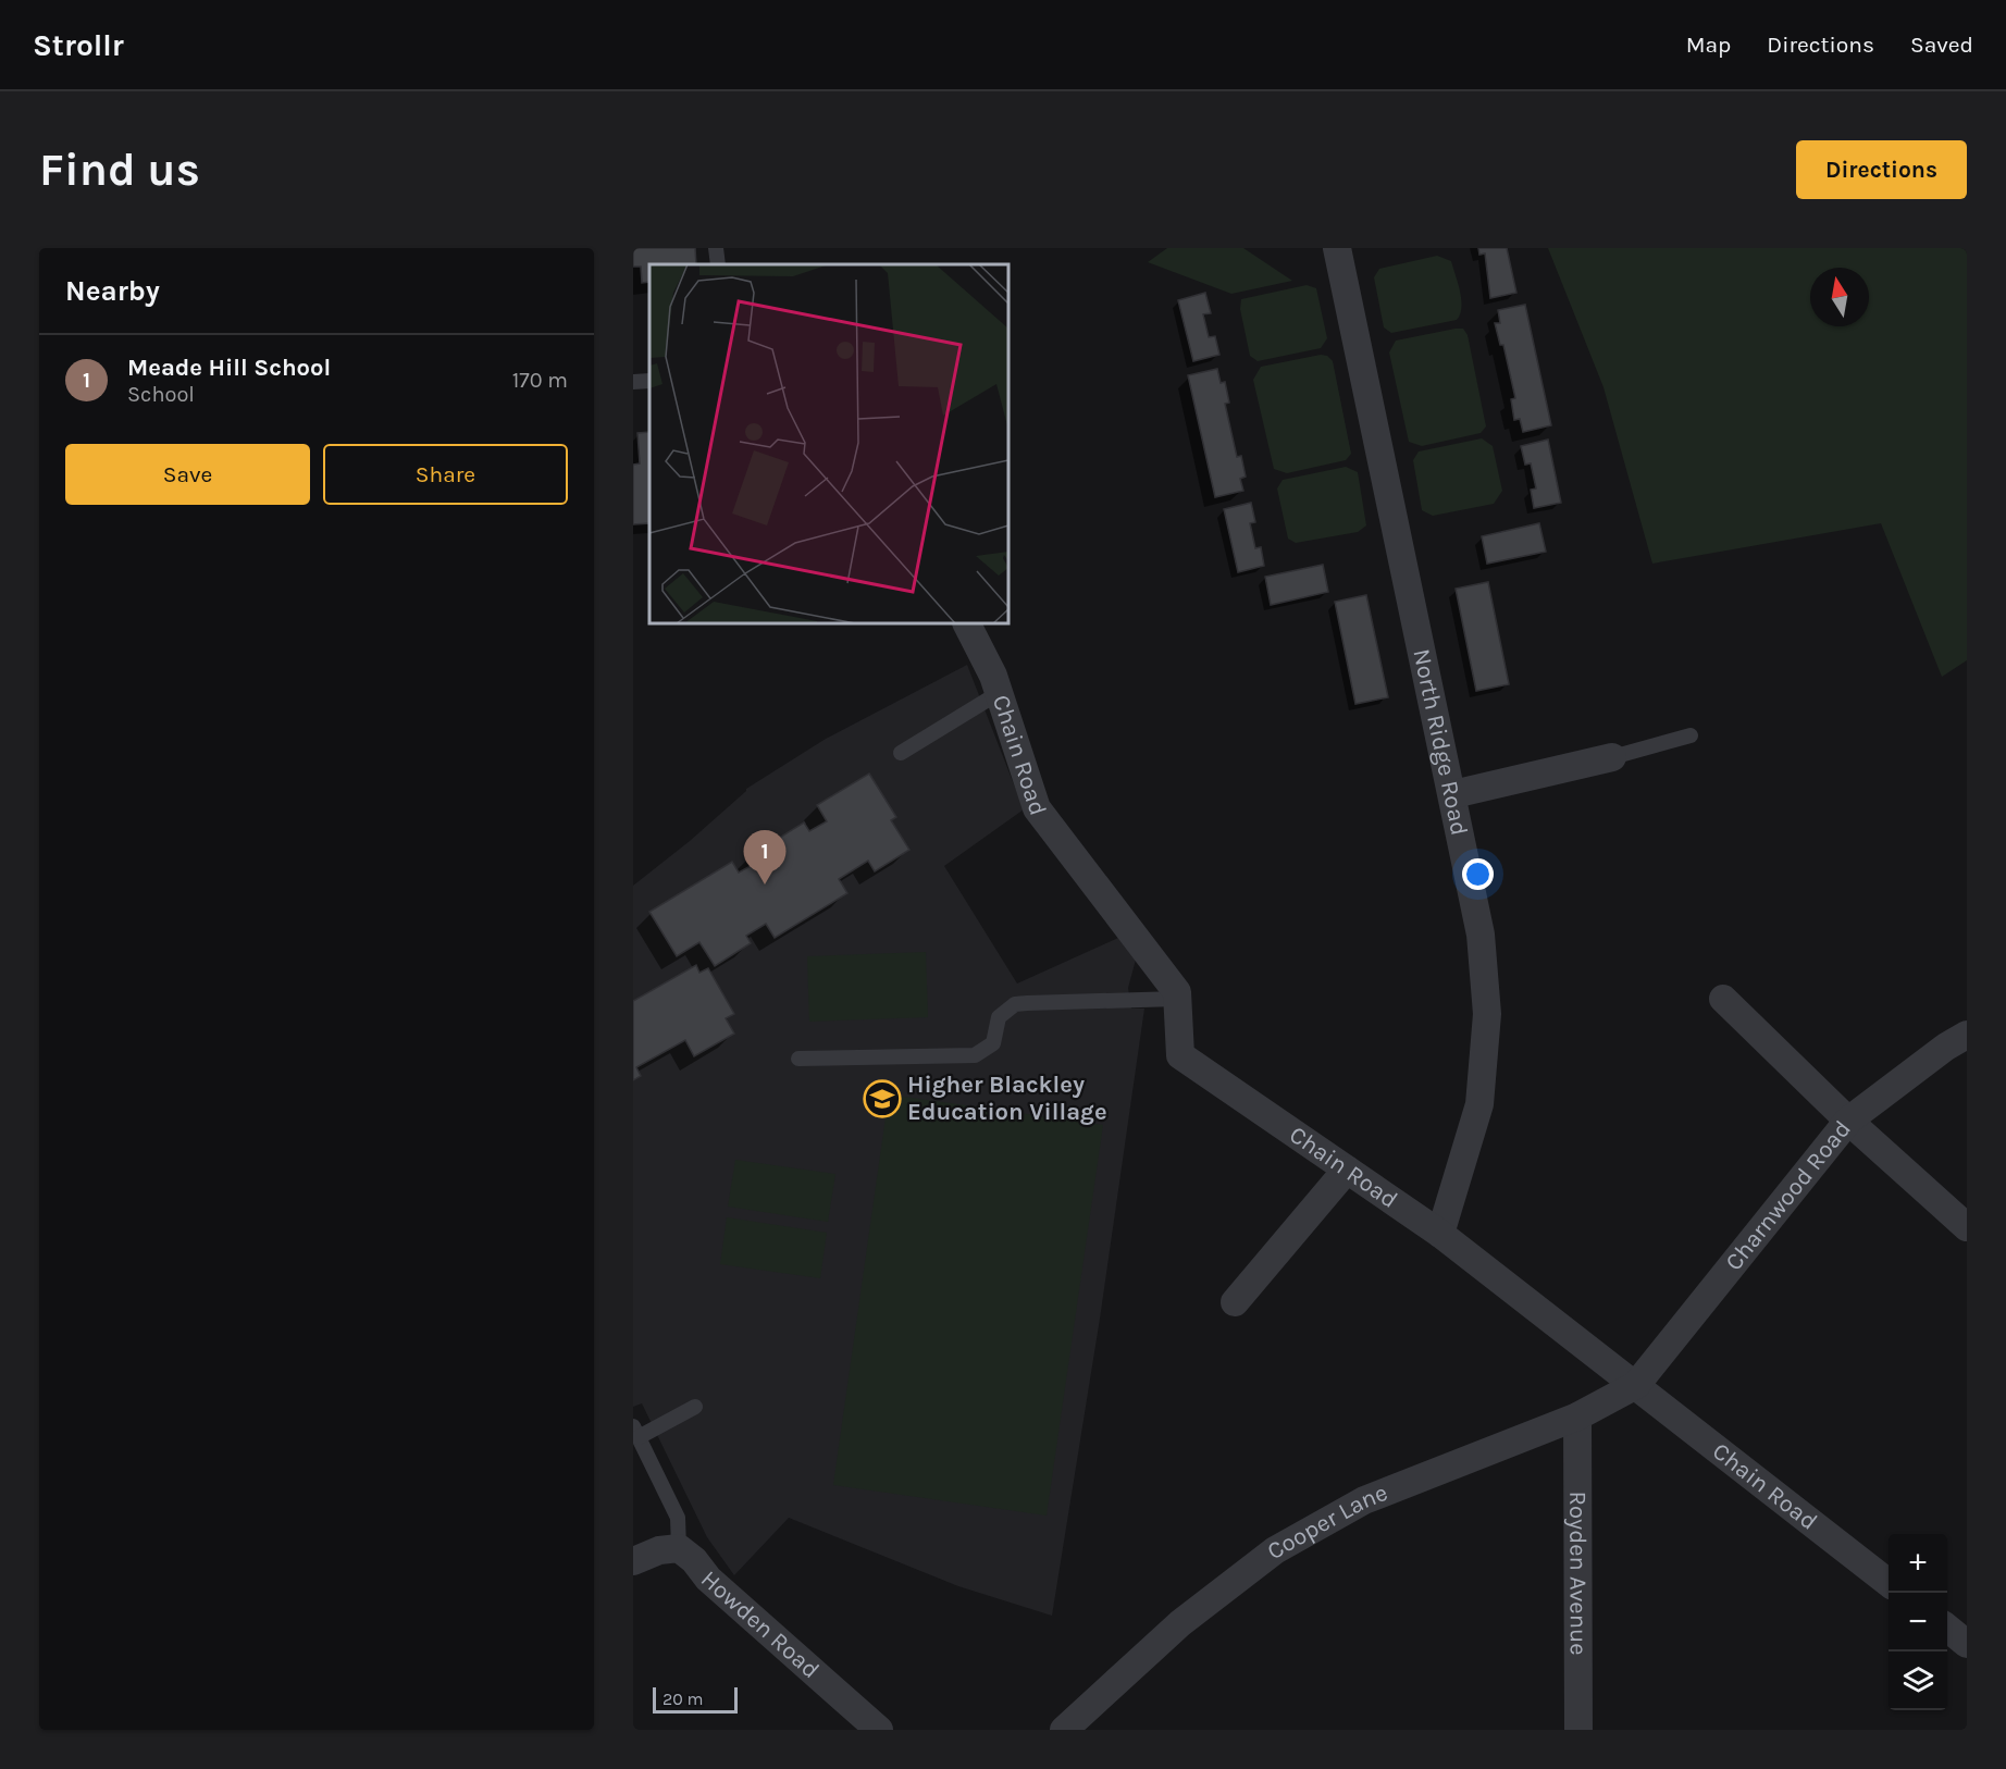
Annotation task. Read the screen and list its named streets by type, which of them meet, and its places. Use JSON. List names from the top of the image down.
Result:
{
  "streets": {
    "street": [
      "North Ridge Road",
      "Chain Road",
      "Charnwood Road",
      "Cooper Lane",
      "Royden Avenue",
      "Howden Road"
    ]
  },
  "crossings": [
    ["North Ridge Road", "Chain Road"],
    ["Chain Road", "Charnwood Road"],
    ["Chain Road", "Cooper Lane"],
    ["Charnwood Road", "Cooper Lane"],
    ["Cooper Lane", "Royden Avenue"]
  ],
  "places": {
    "school or university": ["Higher Blackley Education Village"]
  },
  "scale_bar": "20 m",
  "north": "top",
  "page": {
    "header": "Strollr",
    "nav": ["Map", "Directions", "Saved"],
    "buttons": [
      "Directions",
      ["Save", "Share"]
    ],
    "title": "Find us",
    "heading": "Nearby",
    "list": [
      {
        "mark": "1",
        "name": "Meade Hill School",
        "note": "School",
        "value": "170 m"
      }
    ],
    "pins": "1",
    "map_buttons": ["+", "−"],
    "scale": "20 m"
  }
}
